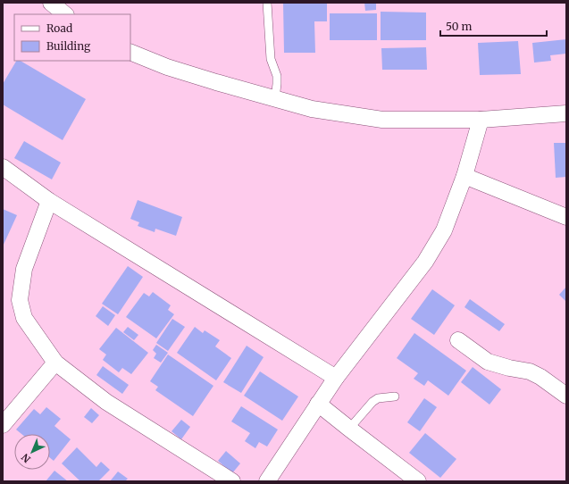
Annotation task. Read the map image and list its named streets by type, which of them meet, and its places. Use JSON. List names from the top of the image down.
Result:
{
  "legend": ["Road", "Building"],
  "scale_bar": "50 m",
  "north": "bottom left"
}
